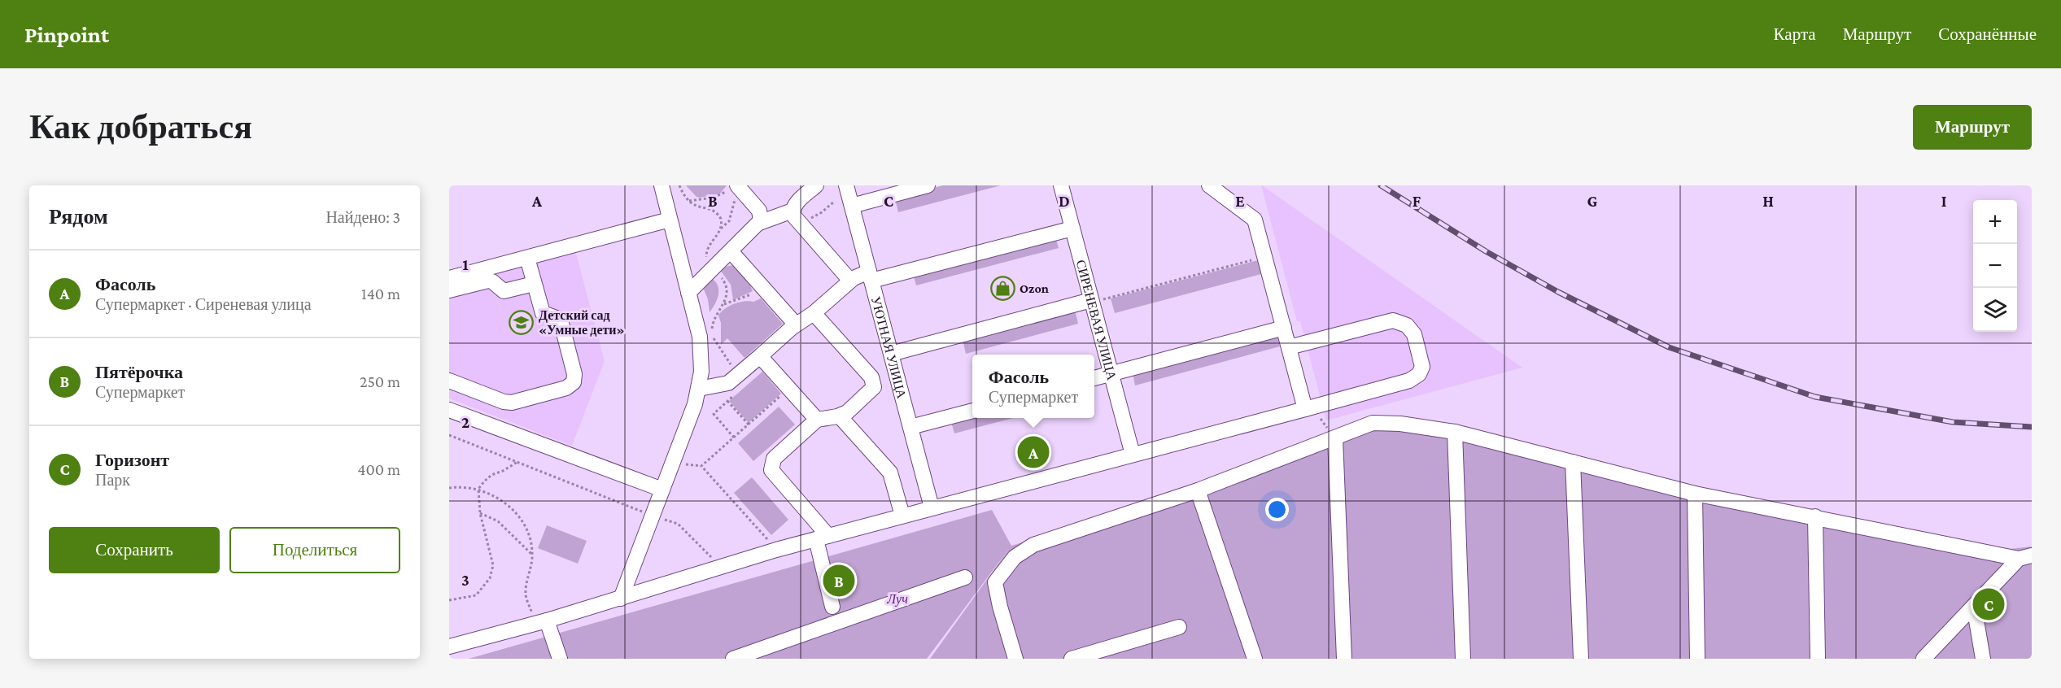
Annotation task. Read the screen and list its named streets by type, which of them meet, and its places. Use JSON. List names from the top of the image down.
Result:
{
  "streets": {
    "street": ["СИРЕНЕВАЯ УЛИЦА", "УЮТНАЯ УЛИЦА"]
  },
  "parks": ["Луч"],
  "places": {
    "shop": ["Ozon"],
    "school or university": ["Детский сад «Умные дети»"]
  },
  "page": {
    "header": "Pinpoint",
    "nav": ["Карта", "Маршрут", "Сохранённые"],
    "buttons": [
      "Маршрут",
      ["Сохранить", "Поделиться"]
    ],
    "title": "Как добраться",
    "heading": ["Рядом", "Найдено: 3"],
    "map_buttons": ["+", "−"],
    "list": [
      {
        "mark": "A",
        "name": "Фасоль",
        "note": "Супермаркет · Сиреневая улица",
        "value": "140 m"
      },
      {
        "mark": "B",
        "name": "Пятёрочка",
        "note": "Супермаркет",
        "value": "250 m"
      },
      {
        "mark": "C",
        "name": "Горизонт",
        "note": "Парк",
        "value": "400 m"
      }
    ],
    "popup": ["Фасоль", "Супермаркет"],
    "pins": ["A", "B", "C"]
  },
  "grid": {
    "columns": [
      "A",
      "B",
      "C",
      "D",
      "E",
      "F",
      "G",
      "H",
      "I"
    ],
    "rows": ["1", "2", "3"]
  }
}
